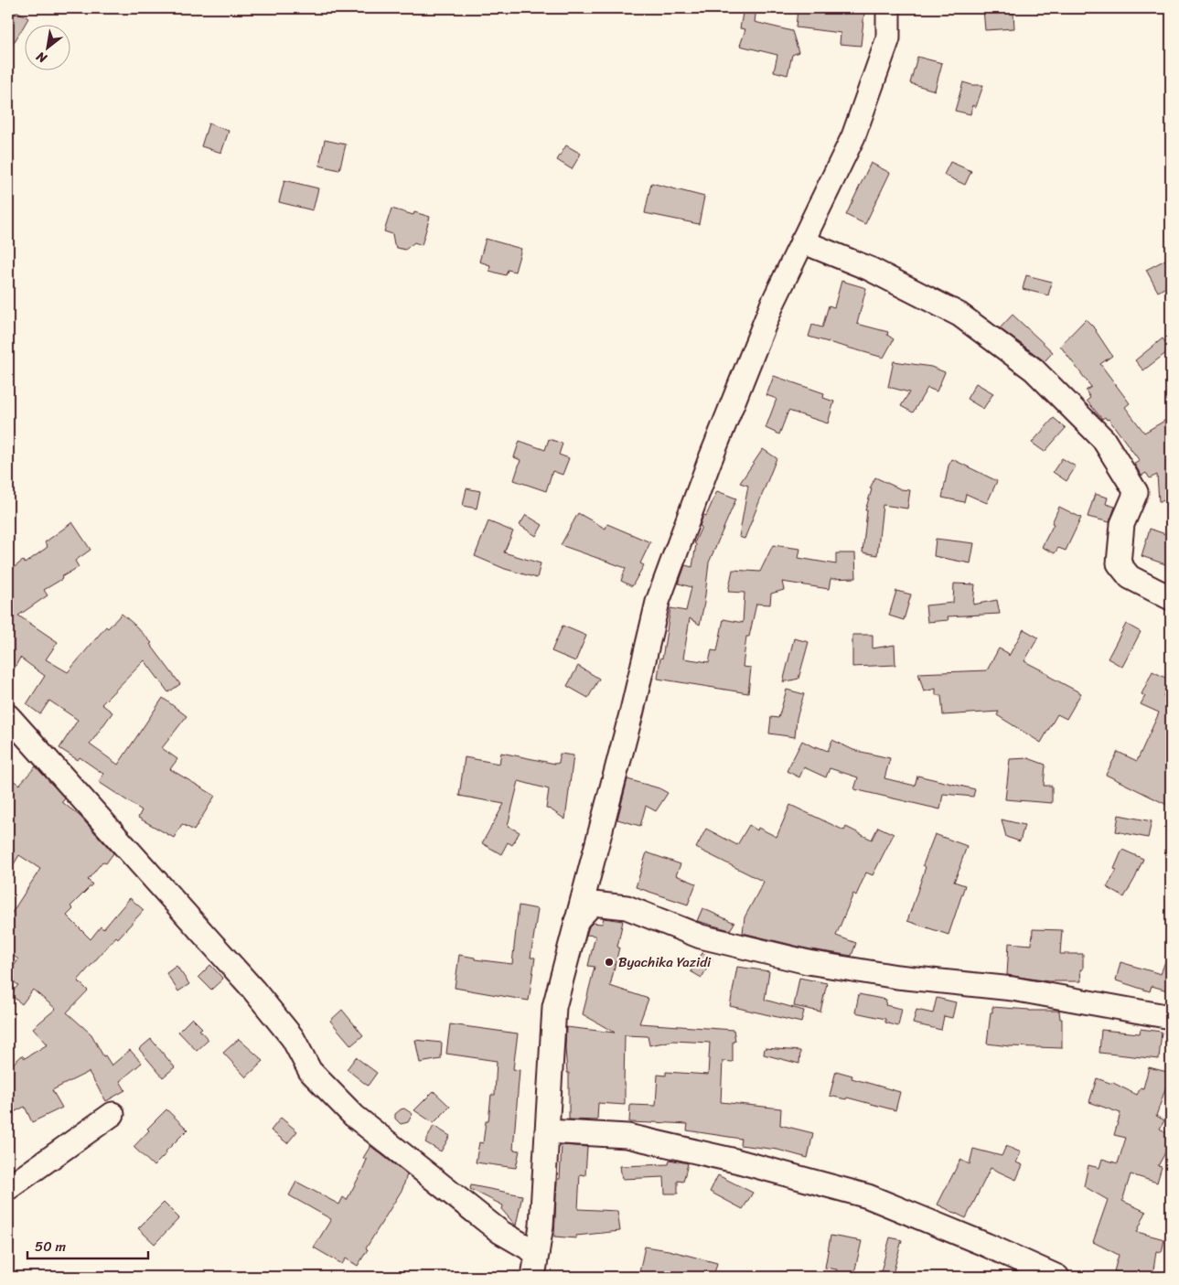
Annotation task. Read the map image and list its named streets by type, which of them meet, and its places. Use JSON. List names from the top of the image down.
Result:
{
  "places": ["Byachika Yazidi"],
  "scale_bar": "50 m",
  "north": "bottom left"
}
